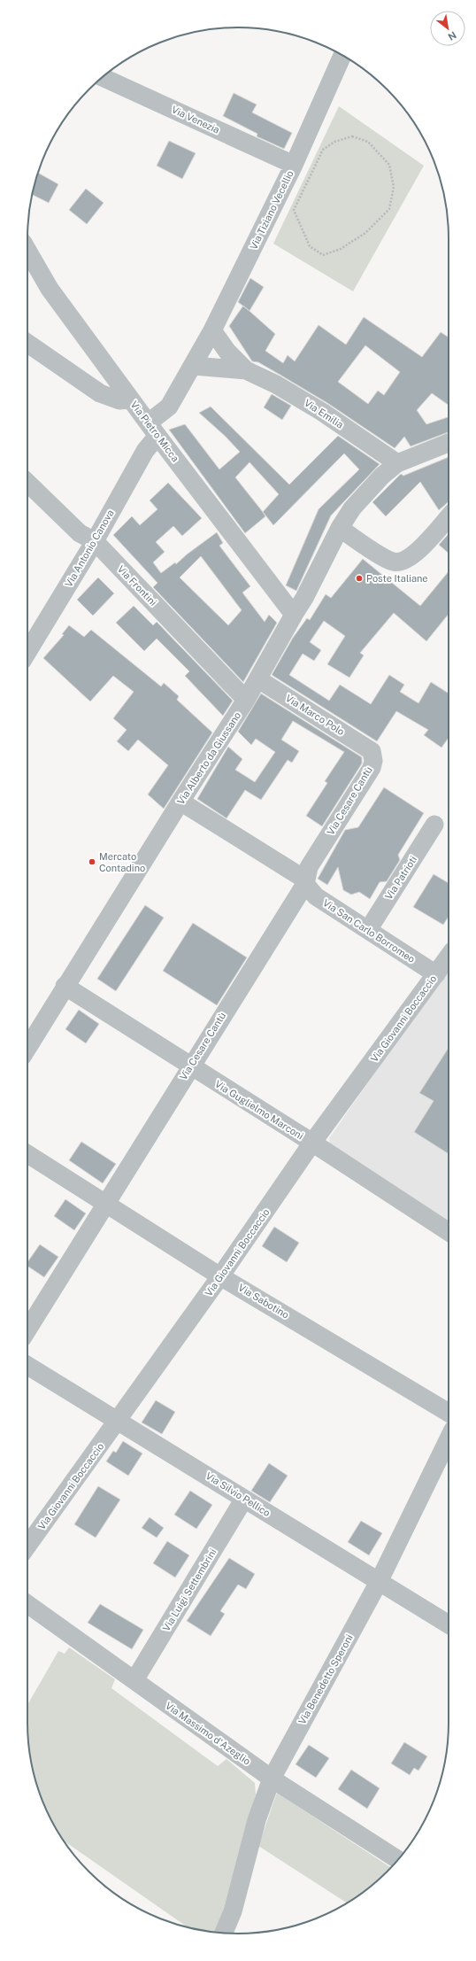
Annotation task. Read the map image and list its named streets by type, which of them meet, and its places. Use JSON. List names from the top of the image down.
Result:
{
  "streets": {
    "street": [
      "Via Venezia",
      "Via Tiziano Vecellio",
      "Via Emilia",
      "Via Pietro Micca",
      "Via Antonio Canova",
      "Via Frontini",
      "Via Marco Polo",
      "Via Alberto da Giussano",
      "Via Cesare Cantù",
      "Via Patrioti",
      "Via San Carlo Borromeo",
      "Via Giovanni Boccaccio",
      "Via Guglielmo Marconi",
      "Via Sabotino",
      "Via Silvio Pellico",
      "Via Luigi Settembrini",
      "Via Benedetto Speroni",
      "Via Massimo d'Azeglio"
    ]
  },
  "crossings": [
    ["Via Venezia", "Via Tiziano Vecellio"],
    ["Via Tiziano Vecellio", "Via Antonio Canova"],
    ["Via Emilia", "Via Alberto da Giussano"],
    ["Via Pietro Micca", "Via Antonio Canova"],
    ["Via Pietro Micca", "Via Alberto da Giussano"],
    ["Via Antonio Canova", "Via Frontini"],
    ["Via Frontini", "Via Alberto da Giussano"],
    ["Via Marco Polo", "Via Alberto da Giussano"],
    ["Via Marco Polo", "Via Cesare Cantù"],
    ["Via Alberto da Giussano", "Via San Carlo Borromeo"],
    ["Via Alberto da Giussano", "Via Guglielmo Marconi"],
    ["Via Cesare Cantù", "Via San Carlo Borromeo"],
    ["Via Cesare Cantù", "Via Guglielmo Marconi"],
    ["Via Cesare Cantù", "Via Sabotino"],
    ["Via Patrioti", "Via San Carlo Borromeo"],
    ["Via San Carlo Borromeo", "Via Giovanni Boccaccio"],
    ["Via Giovanni Boccaccio", "Via Guglielmo Marconi"],
    ["Via Giovanni Boccaccio", "Via Sabotino"],
    ["Via Giovanni Boccaccio", "Via Silvio Pellico"],
    ["Via Silvio Pellico", "Via Luigi Settembrini"],
    ["Via Silvio Pellico", "Via Benedetto Speroni"],
    ["Via Luigi Settembrini", "Via Massimo d'Azeglio"],
    ["Via Benedetto Speroni", "Via Massimo d'Azeglio"]
  ],
  "places": ["Poste Italiane", "Mercato Contadino"],
  "north": "bottom right"
}
